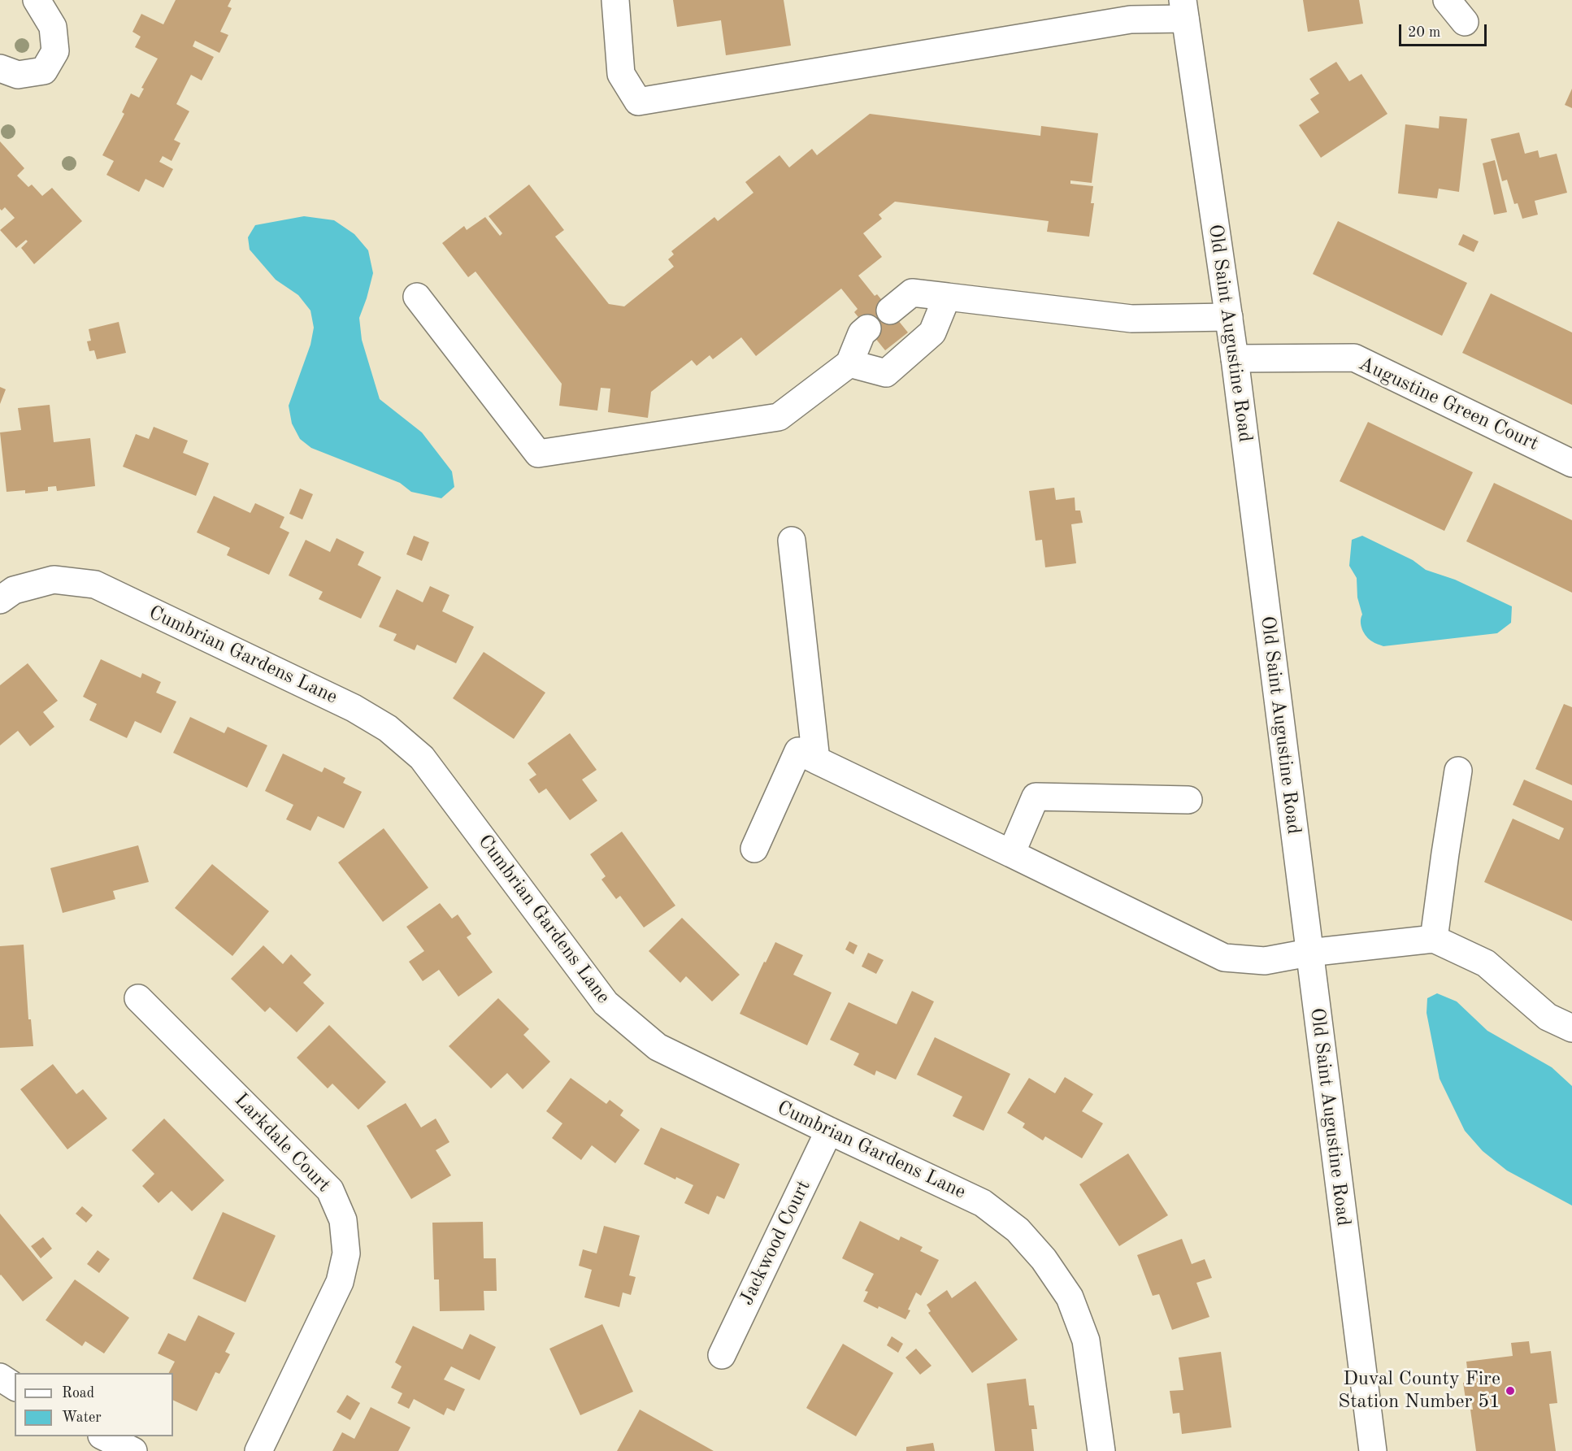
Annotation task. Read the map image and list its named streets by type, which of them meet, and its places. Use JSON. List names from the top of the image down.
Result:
{
  "streets": {
    "street": [
      "Old Saint Augustine Road",
      "Augustine Green Court",
      "Cumbrian Gardens Lane",
      "Larkdale Court",
      "Jackwood Court"
    ]
  },
  "crossings": [
    ["Old Saint Augustine Road", "Augustine Green Court"],
    ["Cumbrian Gardens Lane", "Jackwood Court"]
  ],
  "places": ["Duval County Fire Station Number 51"],
  "legend": ["Road", "Water"],
  "scale_bar": "20 m"
}
